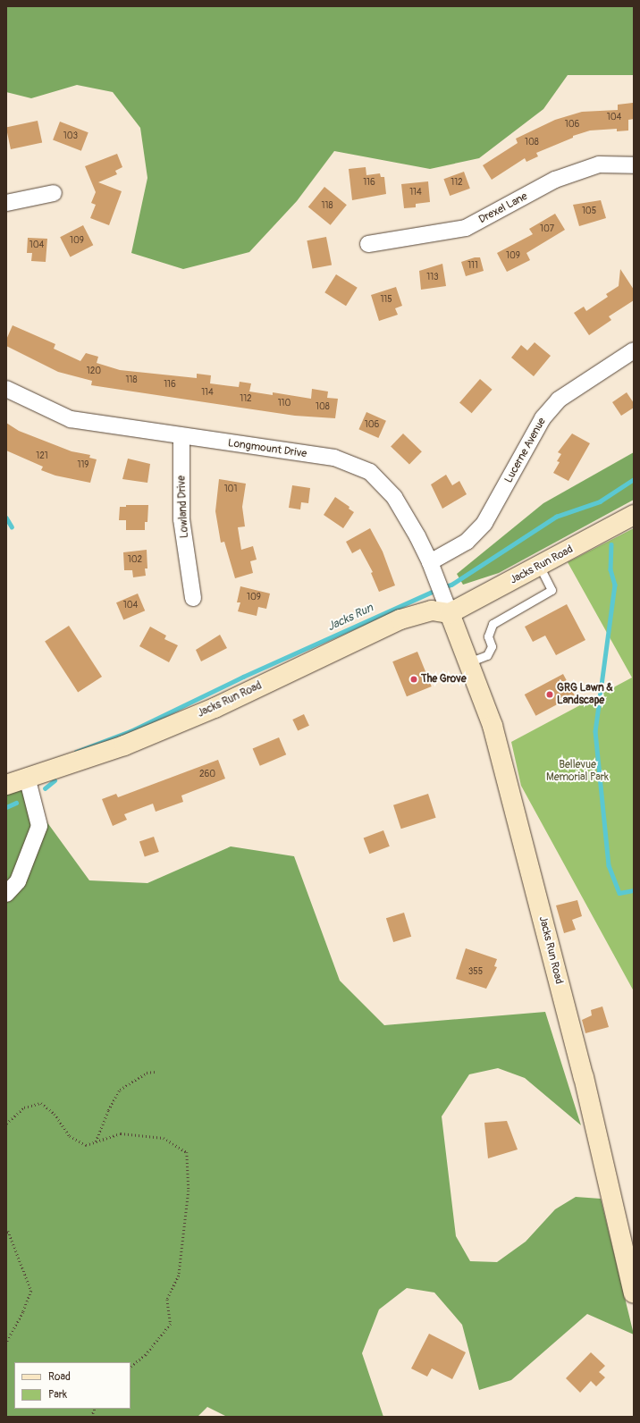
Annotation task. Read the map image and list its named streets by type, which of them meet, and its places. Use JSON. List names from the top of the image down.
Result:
{
  "streets": {
    "street": [
      "Drexel Lane",
      "Longmount Drive",
      "Lucerne Avenue",
      "Lowland Drive",
      "Jacks Run Road"
    ]
  },
  "crossings": [
    ["Longmount Drive", "Lucerne Avenue"],
    ["Longmount Drive", "Lowland Drive"],
    ["Longmount Drive", "Jacks Run Road"]
  ],
  "water": ["Jacks Run"],
  "parks": ["Bellevue Memorial Park"],
  "places": ["The Grove", "GRG Lawn & Landscape"],
  "house_numbers": [
    "104",
    "106",
    "103",
    "108",
    "116",
    "112",
    "114",
    "118",
    "105",
    "107",
    "109",
    "104",
    "109",
    "111",
    "113",
    "115",
    "120",
    "118",
    "116",
    "114",
    "112",
    "110",
    "108",
    "106",
    "121",
    "119",
    "101",
    "102",
    "109",
    "104",
    "260",
    "355"
  ],
  "legend": ["Road", "Park"]
}
